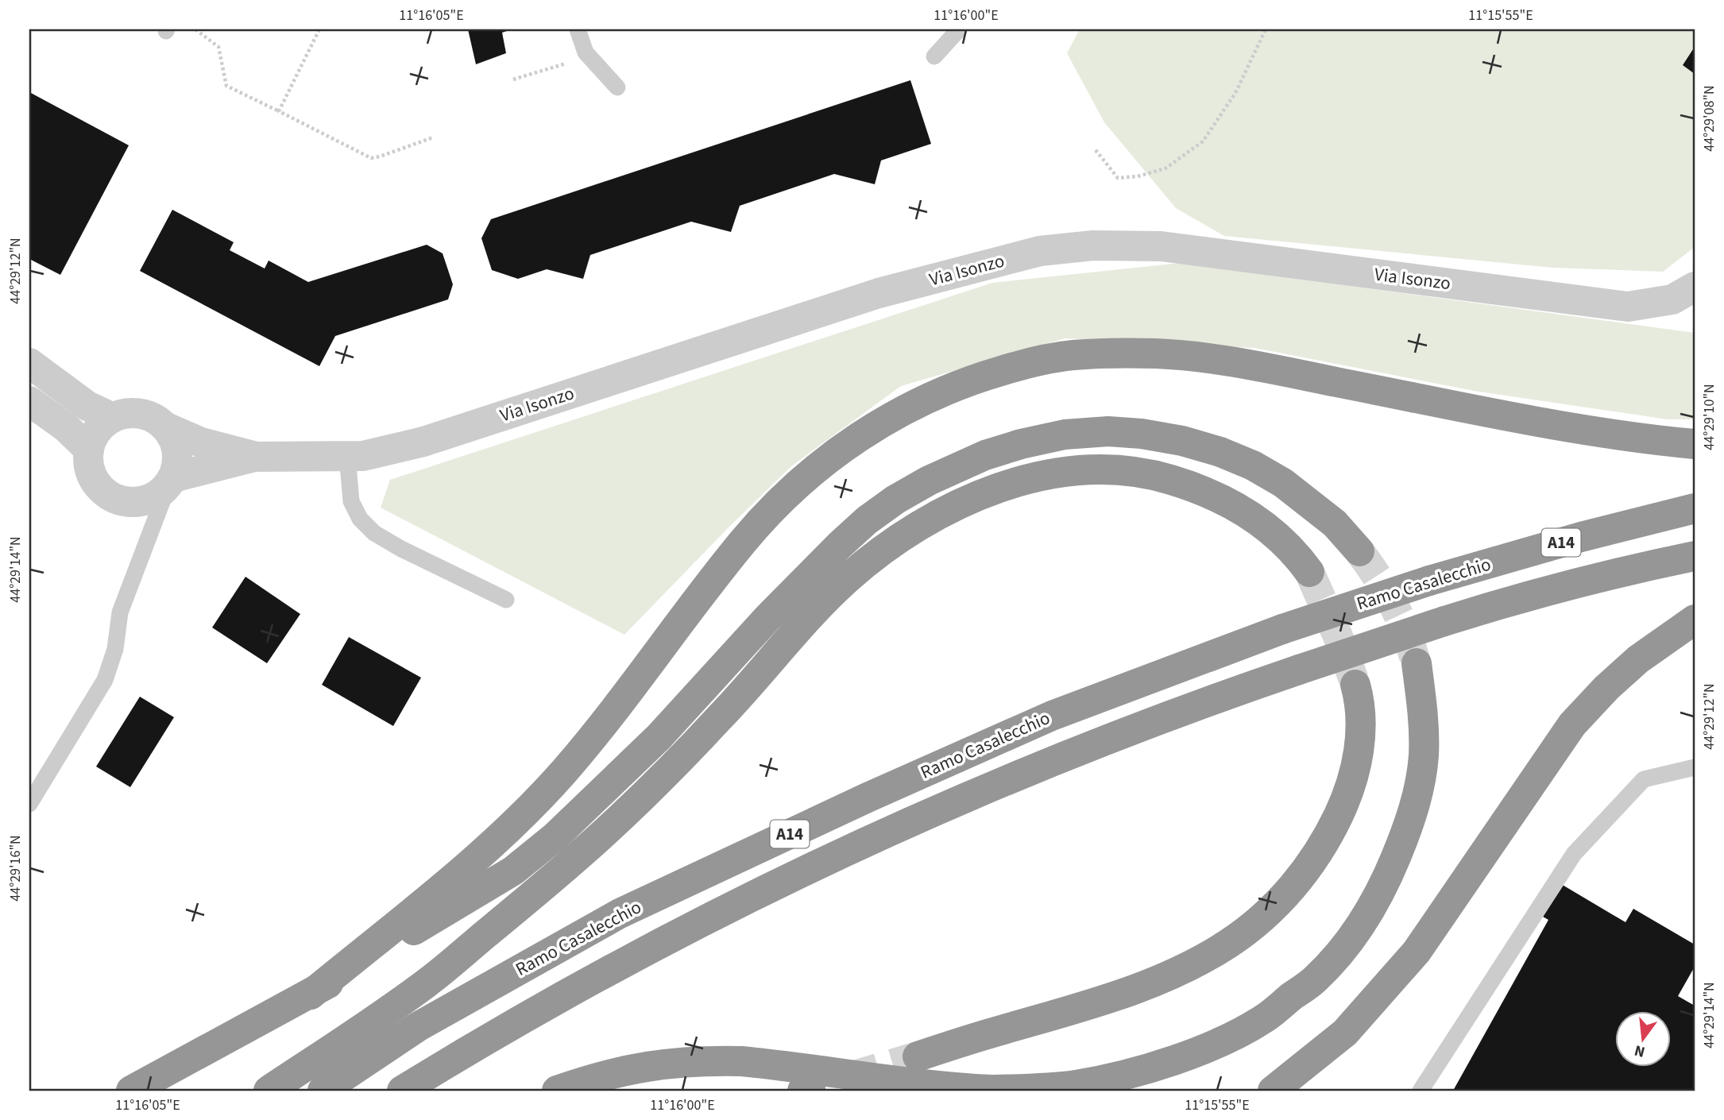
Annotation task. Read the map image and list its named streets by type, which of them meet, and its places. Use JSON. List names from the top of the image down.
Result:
{
  "streets": {
    "highway": ["A14", "Ramo Casalecchio"],
    "street": ["Via Isonzo"]
  },
  "north": "bottom",
  "coordinates": [
    "11°16'05\"E",
    "11°16'00\"E",
    "11°15'55\"E",
    "44°29'08\"N",
    "44°29'12\"N",
    "44°29'10\"N",
    "44°29'14\"N",
    "44°29'16\"N"
  ]
}
